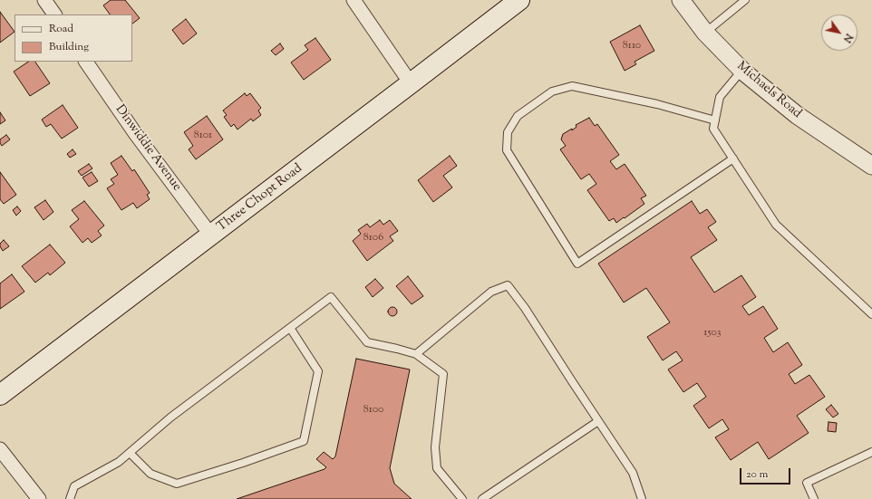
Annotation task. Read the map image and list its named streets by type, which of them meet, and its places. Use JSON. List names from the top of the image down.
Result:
{
  "streets": {
    "main road": ["Three Chopt Road"],
    "street": ["Michaels Road", "Dinwiddie Avenue"]
  },
  "crossings": [
    ["Dinwiddie Avenue", "Three Chopt Road"]
  ],
  "house_numbers": [
    "8110",
    "8101",
    "8106",
    "1503",
    "8100"
  ],
  "legend": ["Road", "Building"],
  "scale_bar": "20 m",
  "north": "bottom right"
}
